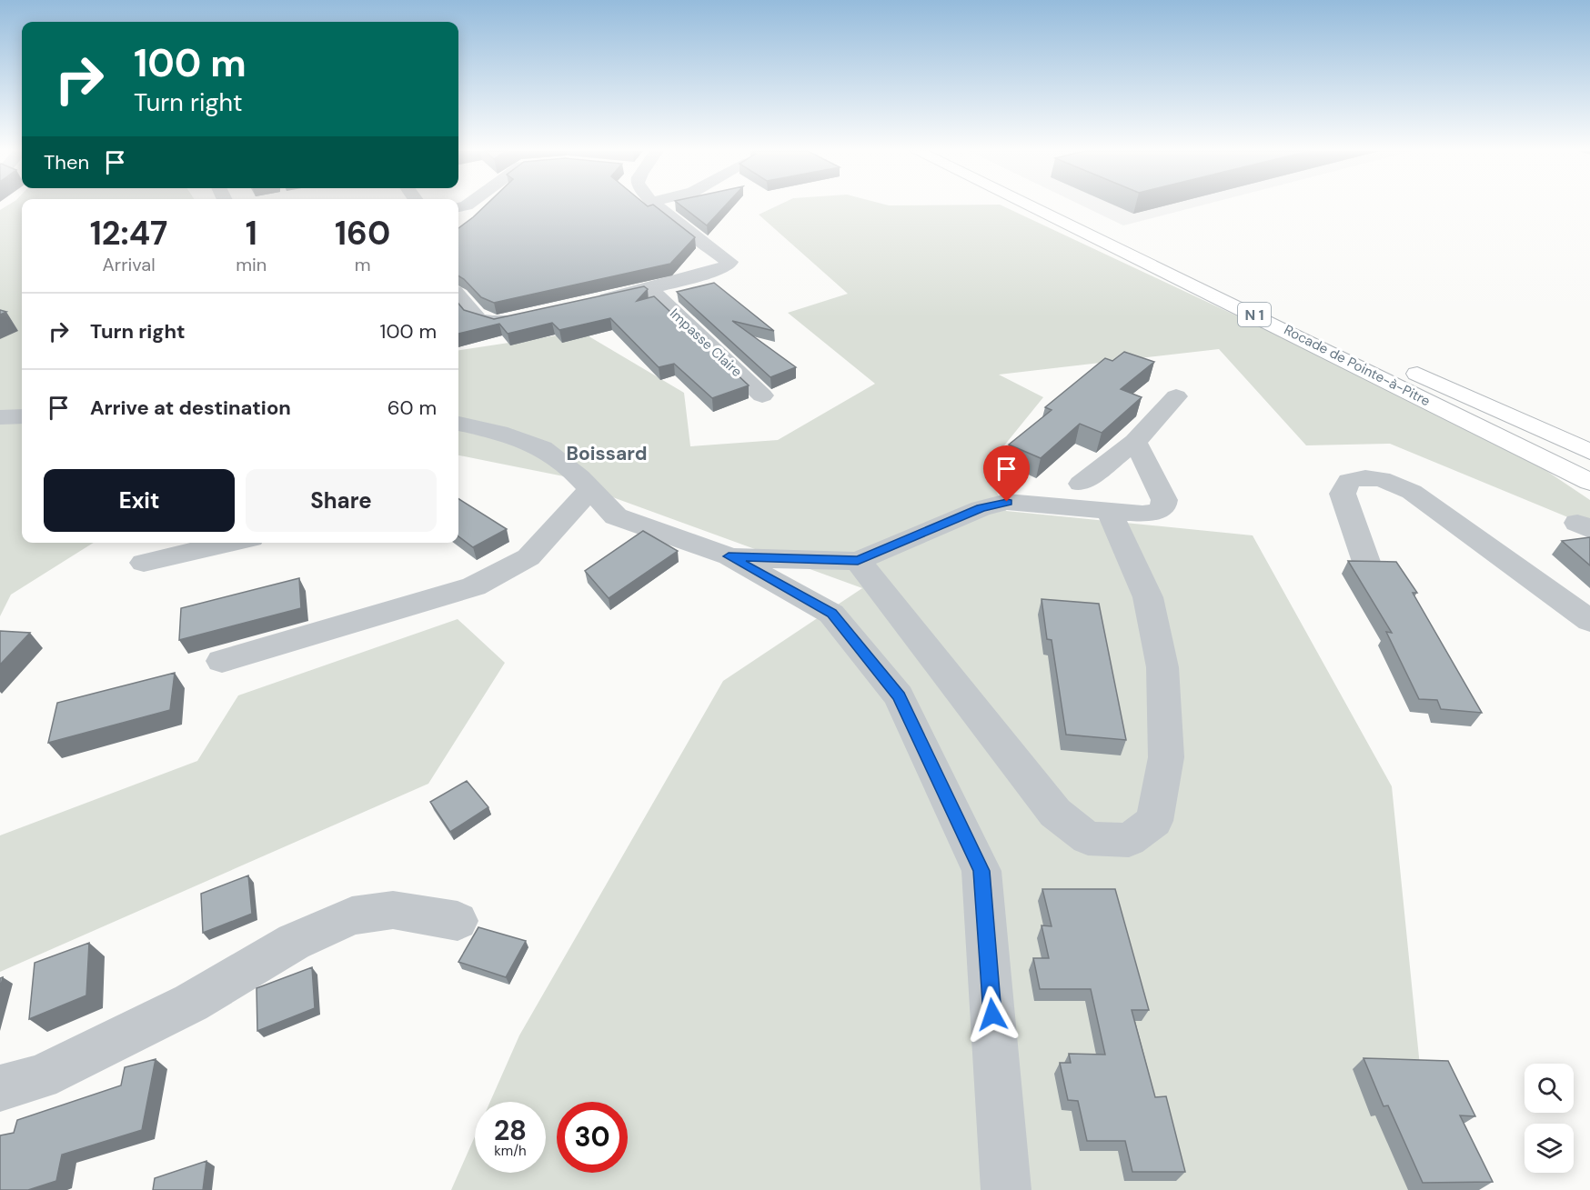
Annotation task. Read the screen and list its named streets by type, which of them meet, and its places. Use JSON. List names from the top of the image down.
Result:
{
  "streets": {
    "highway": ["N 1", "Rocade de Pointe-à-Pitre"],
    "street": ["Impasse Claire"]
  },
  "districts": ["Boissard"],
  "page": {
    "turn": ["100 m", "Turn right"],
    "then": "Then",
    "eta": [
      "12:47",
      "Arrival",
      "1",
      "min",
      "160",
      "m"
    ],
    "list": [
      {
        "name": "Turn right",
        "value": "100 m"
      },
      {
        "name": "Arrive at destination",
        "value": "60 m"
      }
    ],
    "buttons": ["Exit", "Share"],
    "speed": "28 km/h",
    "limit": "30"
  }
}
